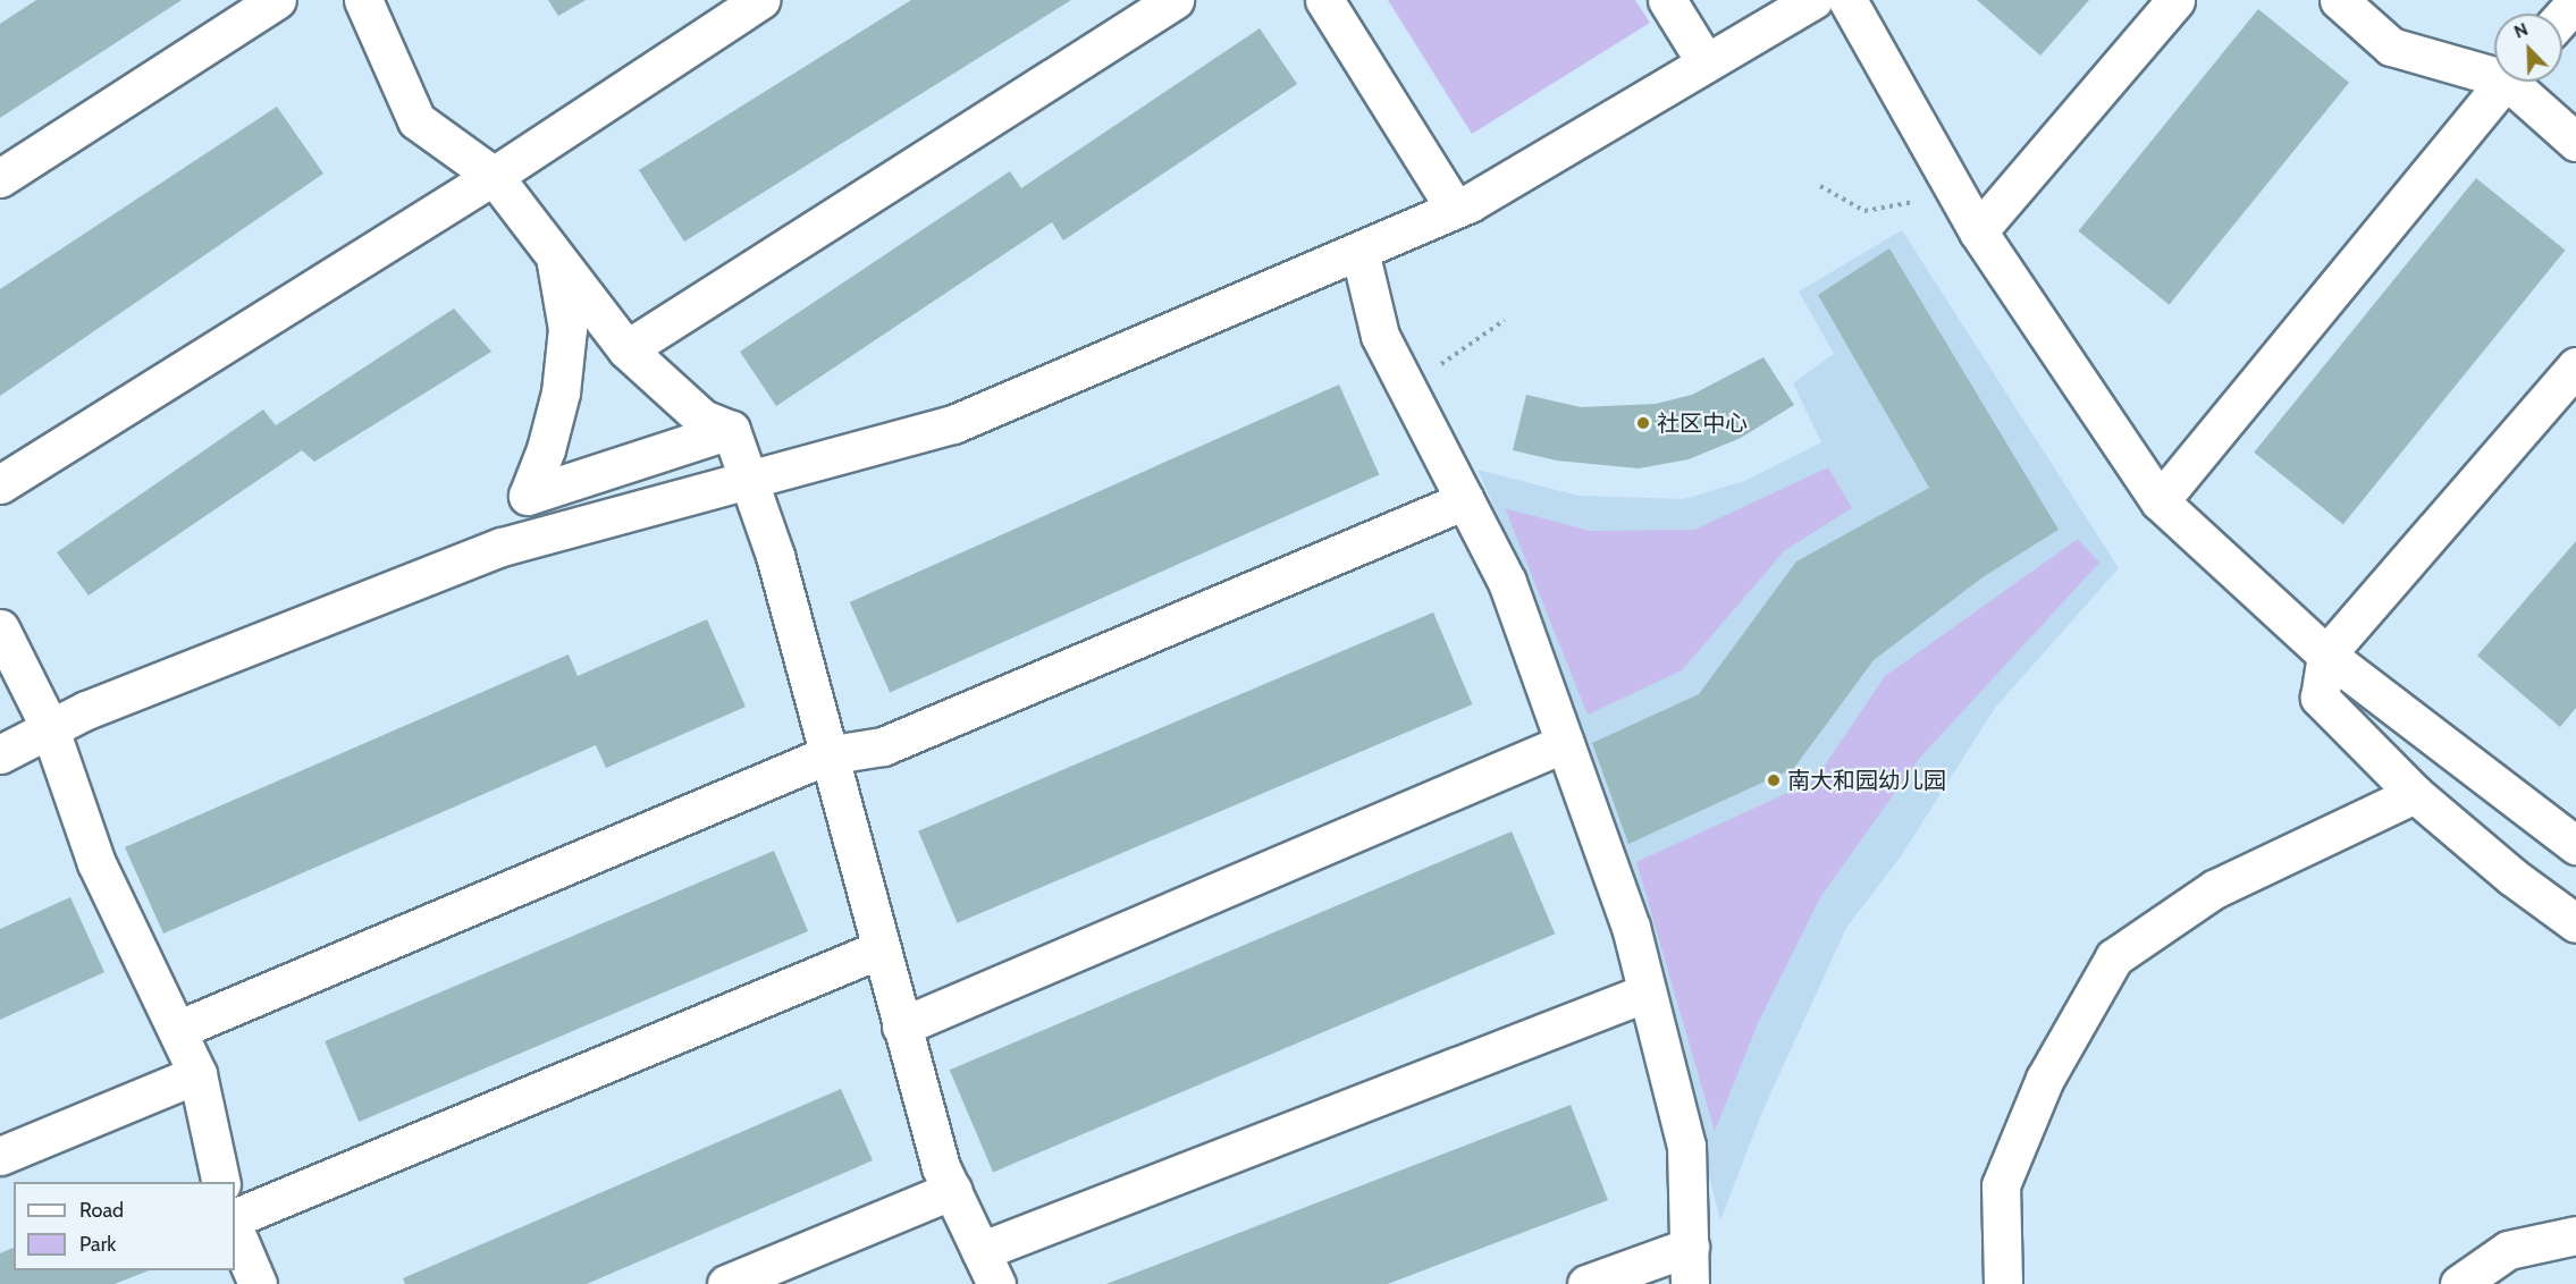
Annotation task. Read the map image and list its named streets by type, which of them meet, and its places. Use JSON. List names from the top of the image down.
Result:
{
  "places": ["社区中心", "南大和园幼儿园"],
  "legend": ["Road", "Park"],
  "north": "top left"
}
